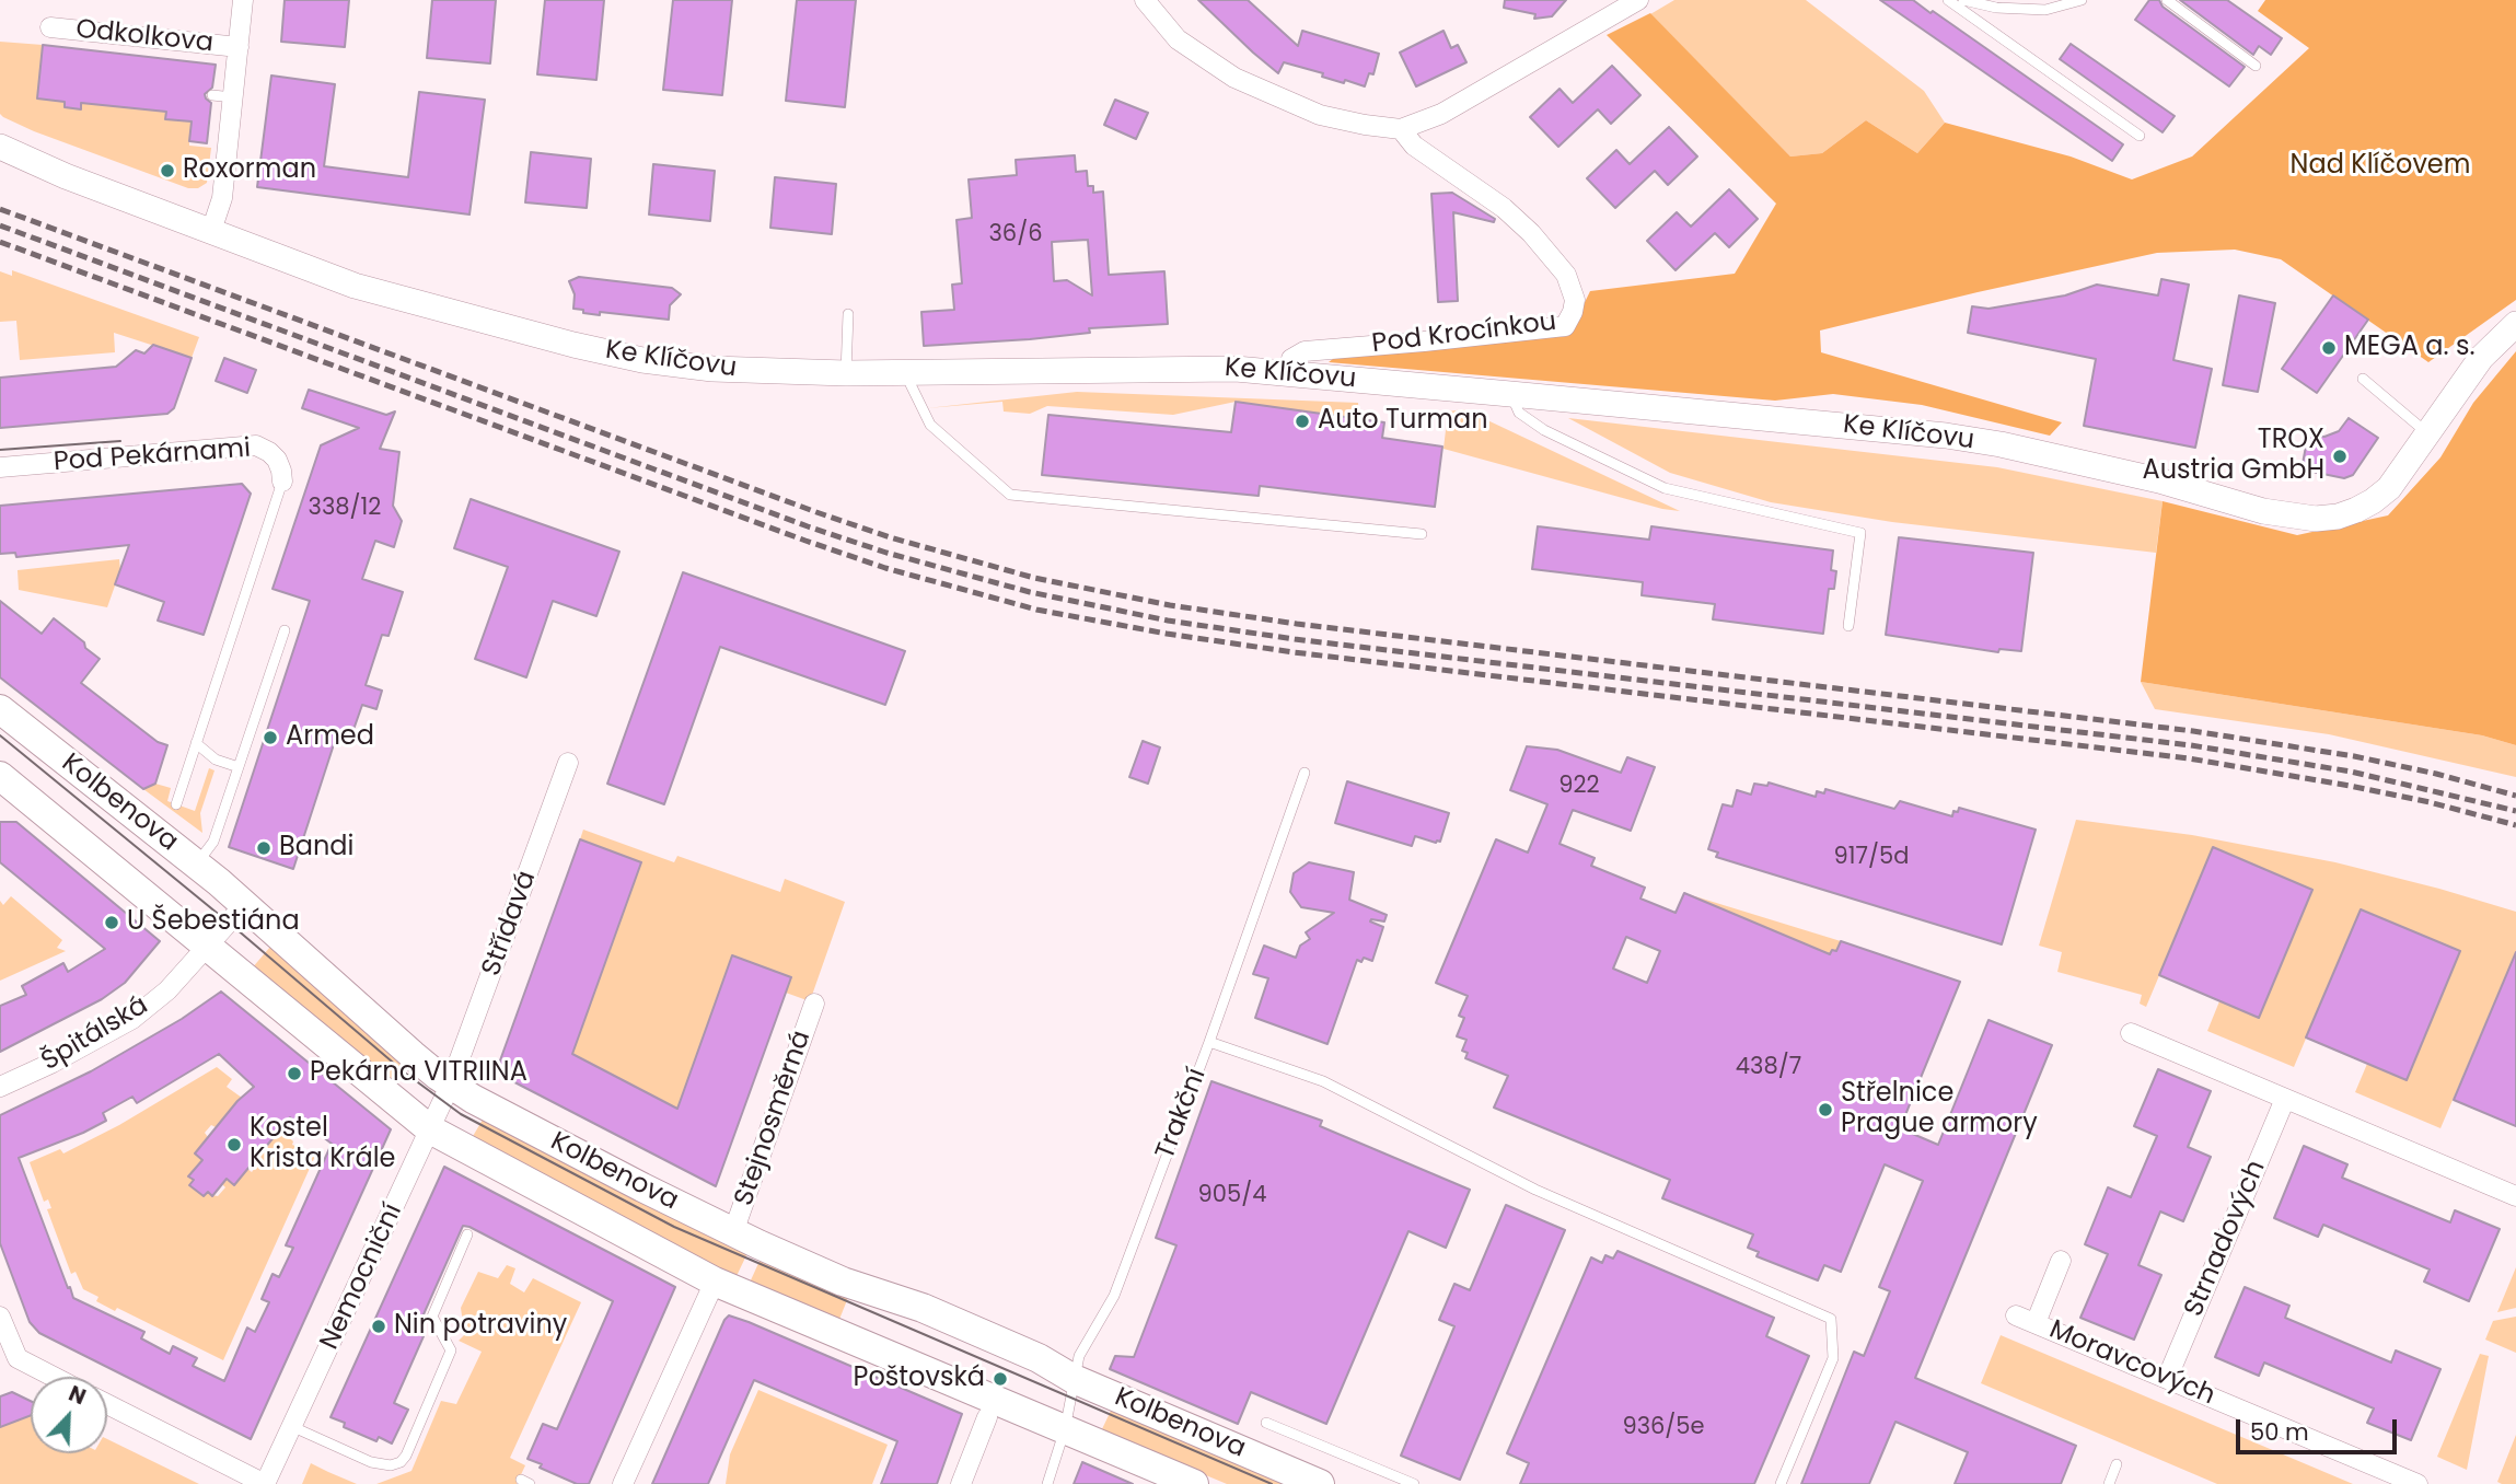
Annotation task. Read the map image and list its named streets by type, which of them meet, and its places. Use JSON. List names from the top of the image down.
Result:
{
  "streets": {
    "main road": ["Kolbenova"],
    "street": [
      "Odkolkova",
      "Pod Krocínkou",
      "Ke Klíčovu",
      "Pod Pekárnami",
      "Střídavá",
      "Špitálská",
      "Stejnosměrná",
      "Strnadových",
      "Nemocniční",
      "Moravcových"
    ],
    "lane": ["Trakční"]
  },
  "crossings": [
    ["Pod Krocínkou", "Ke Klíčovu"],
    ["Kolbenova", "Střídavá"],
    ["Kolbenova", "Špitálská"],
    ["Kolbenova", "Trakční"],
    ["Kolbenova", "Stejnosměrná"],
    ["Kolbenova", "Nemocniční"],
    ["Střídavá", "Nemocniční"],
    ["Strnadových", "Moravcových"]
  ],
  "parks": ["Nad Klíčovem"],
  "places": [
    "Roxorman",
    "MEGA a. s.",
    "Auto Turman",
    "TROX Austria GmbH",
    "Armed",
    "Bandi",
    "U Šebestiána",
    "Pekárna VITRIINA",
    "Střelnice Prague armory",
    "Kostel Krista Krále",
    "Nin potraviny",
    "Poštovská"
  ],
  "house_numbers": [
    "36/6",
    "338/12",
    "922",
    "917/5d",
    "438/7",
    "905/4",
    "936/5e"
  ],
  "scale_bar": "50 m",
  "north": "top right"
}
